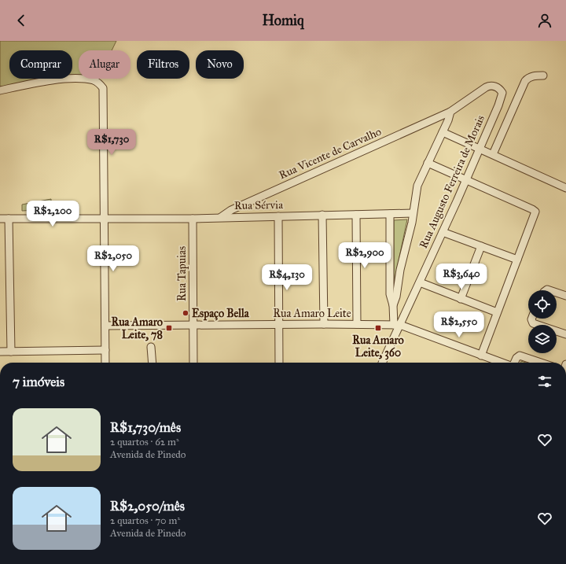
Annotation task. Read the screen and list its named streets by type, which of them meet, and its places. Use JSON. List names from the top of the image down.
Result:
{
  "streets": {
    "street": [
      "Rua Vicente de Carvalho",
      "Rua Augusto Ferreira de Morais",
      "Rua Sérvia",
      "Rua Tapuias",
      "Rua Amaro Leite"
    ]
  },
  "crossings": [
    ["Rua Vicente de Carvalho", "Rua Augusto Ferreira de Morais"],
    ["Rua Vicente de Carvalho", "Rua Sérvia"],
    ["Rua Augusto Ferreira de Morais", "Rua Amaro Leite"],
    ["Rua Sérvia", "Rua Tapuias"],
    ["Rua Tapuias", "Rua Amaro Leite"]
  ],
  "places": {
    "other": ["Espaço Bella"],
    "transit": ["Rua Amaro Leite, 78", "Rua Amaro Leite, 360"]
  },
  "page": {
    "header": "Homiq",
    "chip": [
      "Comprar",
      "Alugar",
      "Filtros",
      "Novo"
    ],
    "price": [
      "R$1,730",
      "R$2,200",
      "R$2,900",
      "R$2,050",
      "R$3,640",
      "R$4,130",
      "R$2,550"
    ],
    "heading": "7 imóveis",
    "list": [
      {
        "name": "R$1,730/mês",
        "note": "2 quartos · 62 m² · Avenida de Pinedo"
      },
      {
        "name": "R$2,050/mês",
        "note": "2 quartos · 70 m² · Avenida de Pinedo"
      }
    ]
  }
}
